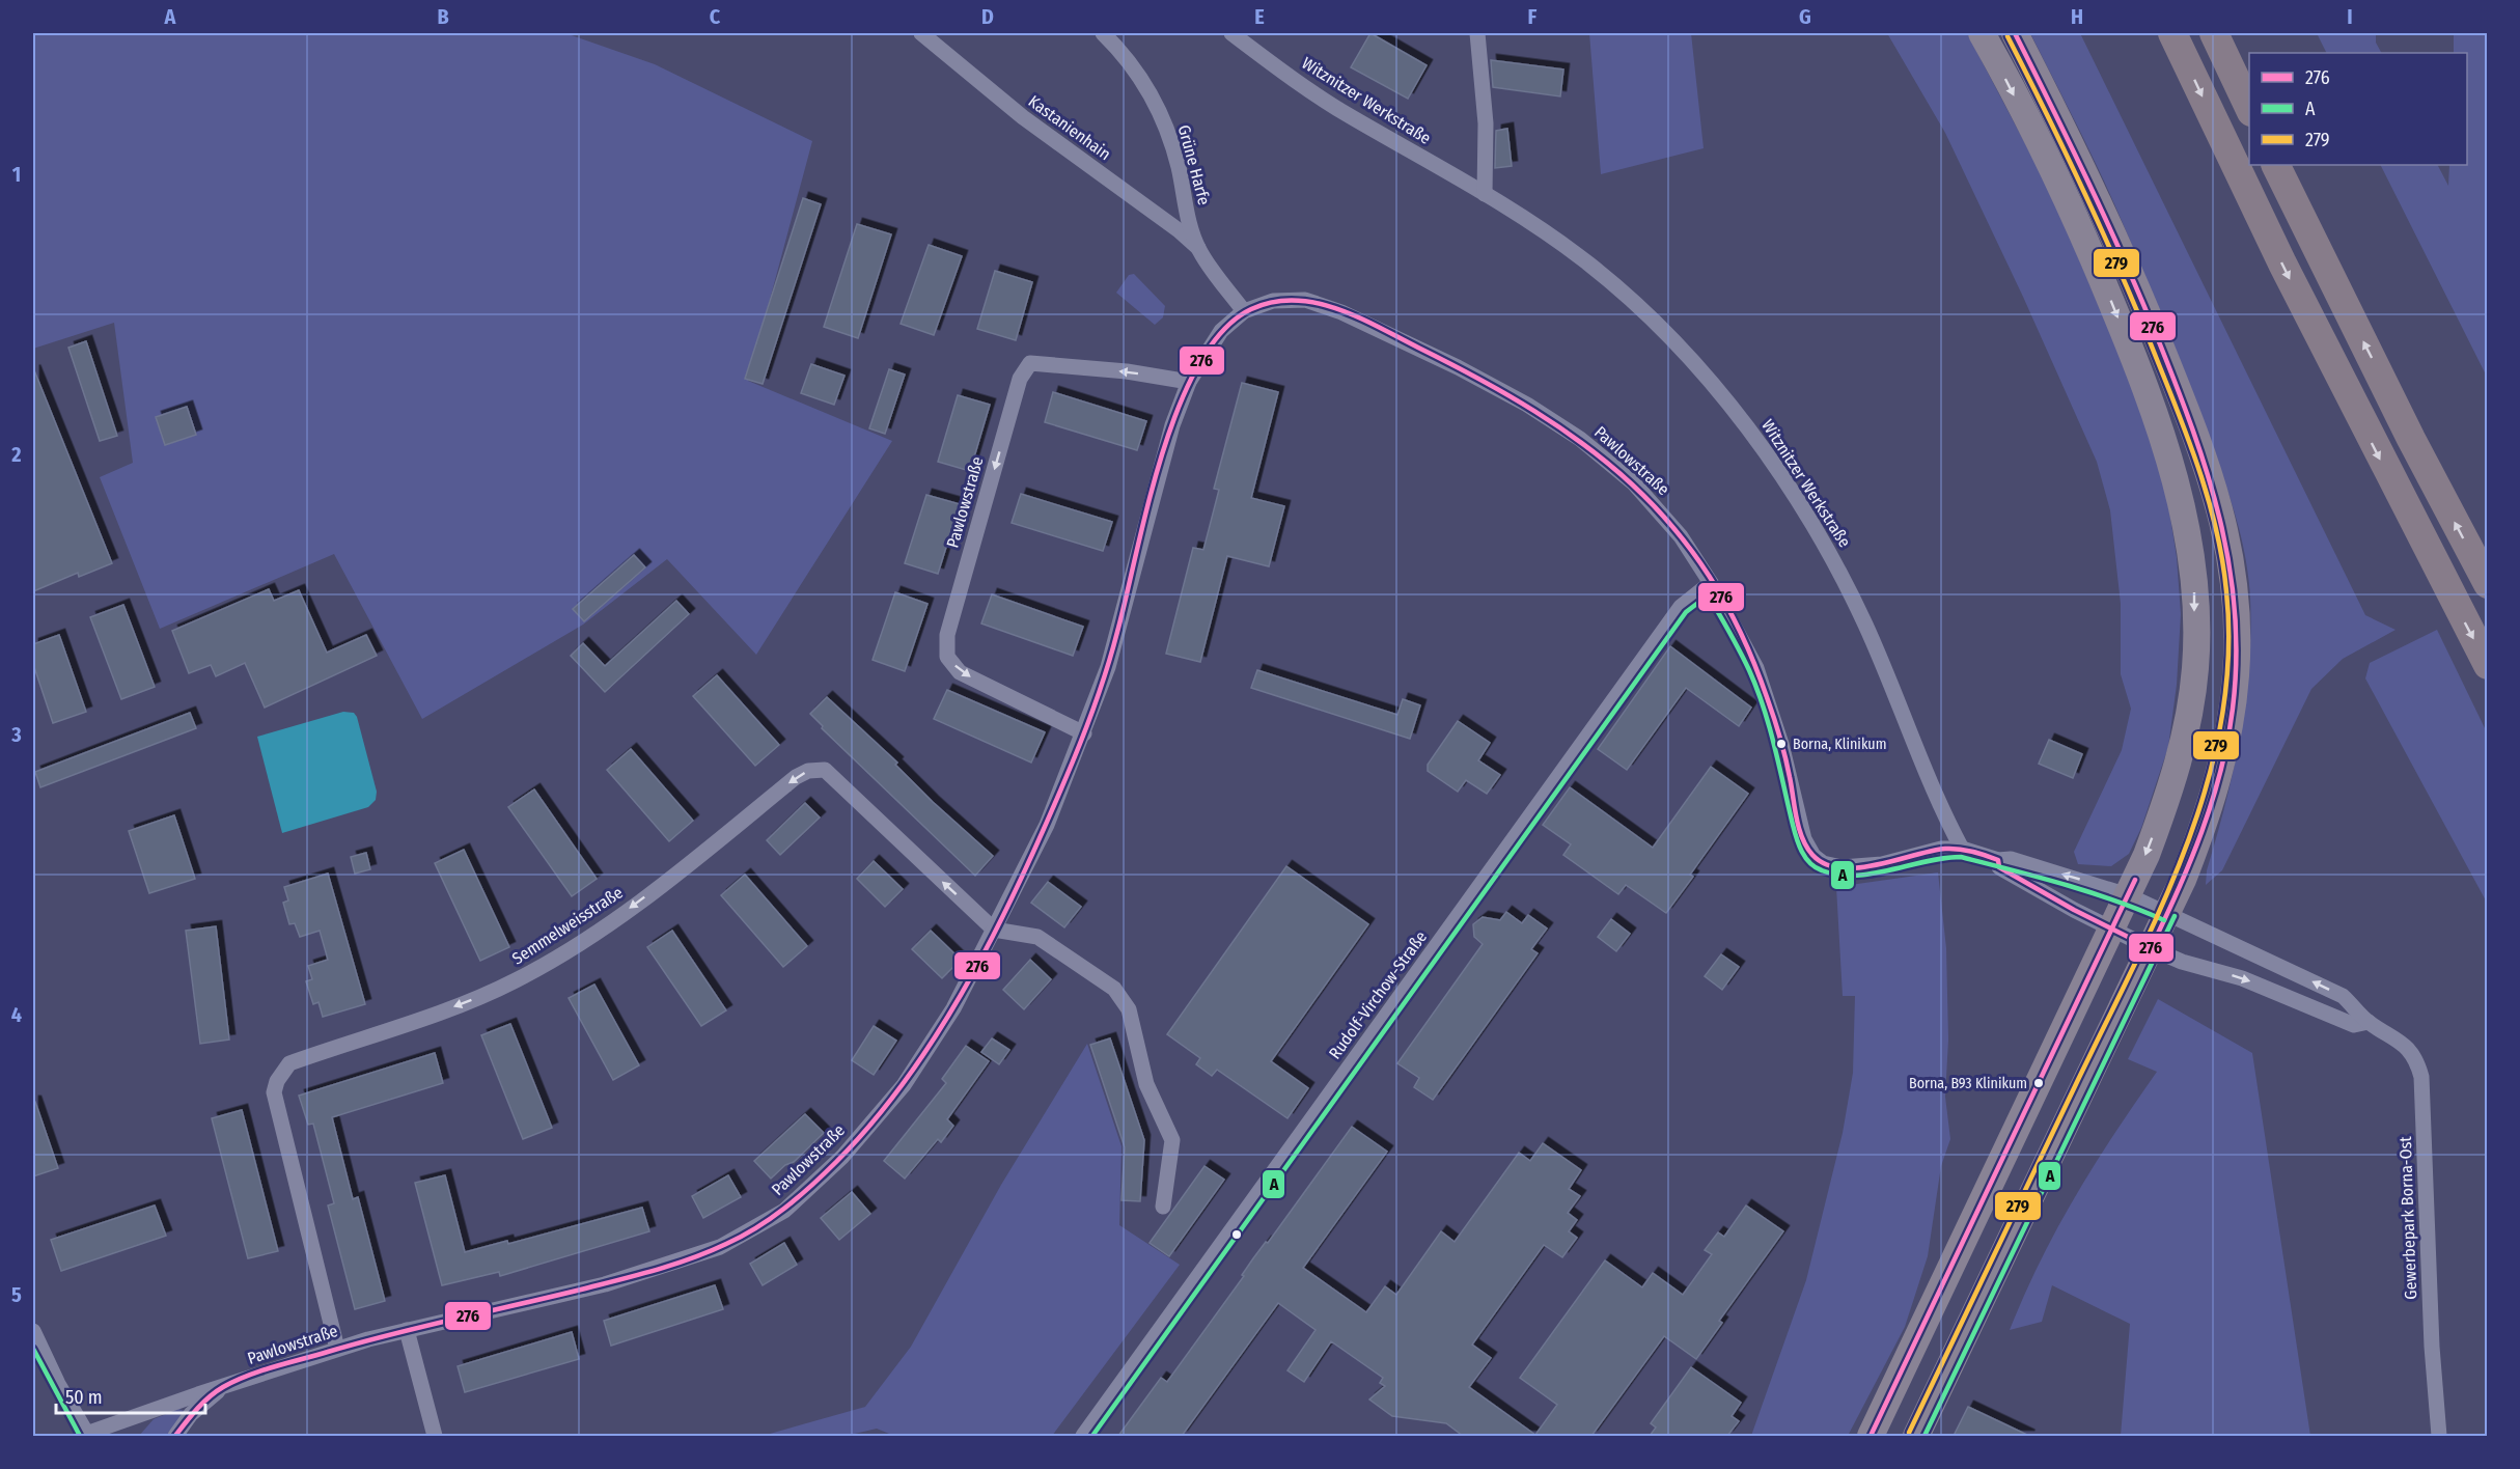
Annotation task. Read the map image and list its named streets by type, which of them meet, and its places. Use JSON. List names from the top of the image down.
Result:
{
  "streets": {
    "street": [
      "Witznitzer Werkstraße",
      "Kastanienhain",
      "Grüne Harfe",
      "Pawlowstraße",
      "Semmelweisstraße",
      "Rudolf-Virchow-Straße",
      "Gewerbepark Borna-Ost"
    ]
  },
  "crossings": [
    ["Witznitzer Werkstraße", "Pawlowstraße"],
    ["Kastanienhain", "Grüne Harfe"],
    ["Grüne Harfe", "Pawlowstraße"],
    ["Pawlowstraße", "Semmelweisstraße"],
    ["Pawlowstraße", "Rudolf-Virchow-Straße"]
  ],
  "places": ["Borna, Klinikum", "Borna, B93 Klinikum"],
  "lines": ["transit line 276", "transit line 279", "transit line A"],
  "legend": ["276", "A", "279"],
  "scale_bar": "50 m",
  "grid": {
    "columns": [
      "A",
      "B",
      "C",
      "D",
      "E",
      "F",
      "G",
      "H",
      "I"
    ],
    "rows": [
      "1",
      "2",
      "3",
      "4",
      "5"
    ]
  }
}
